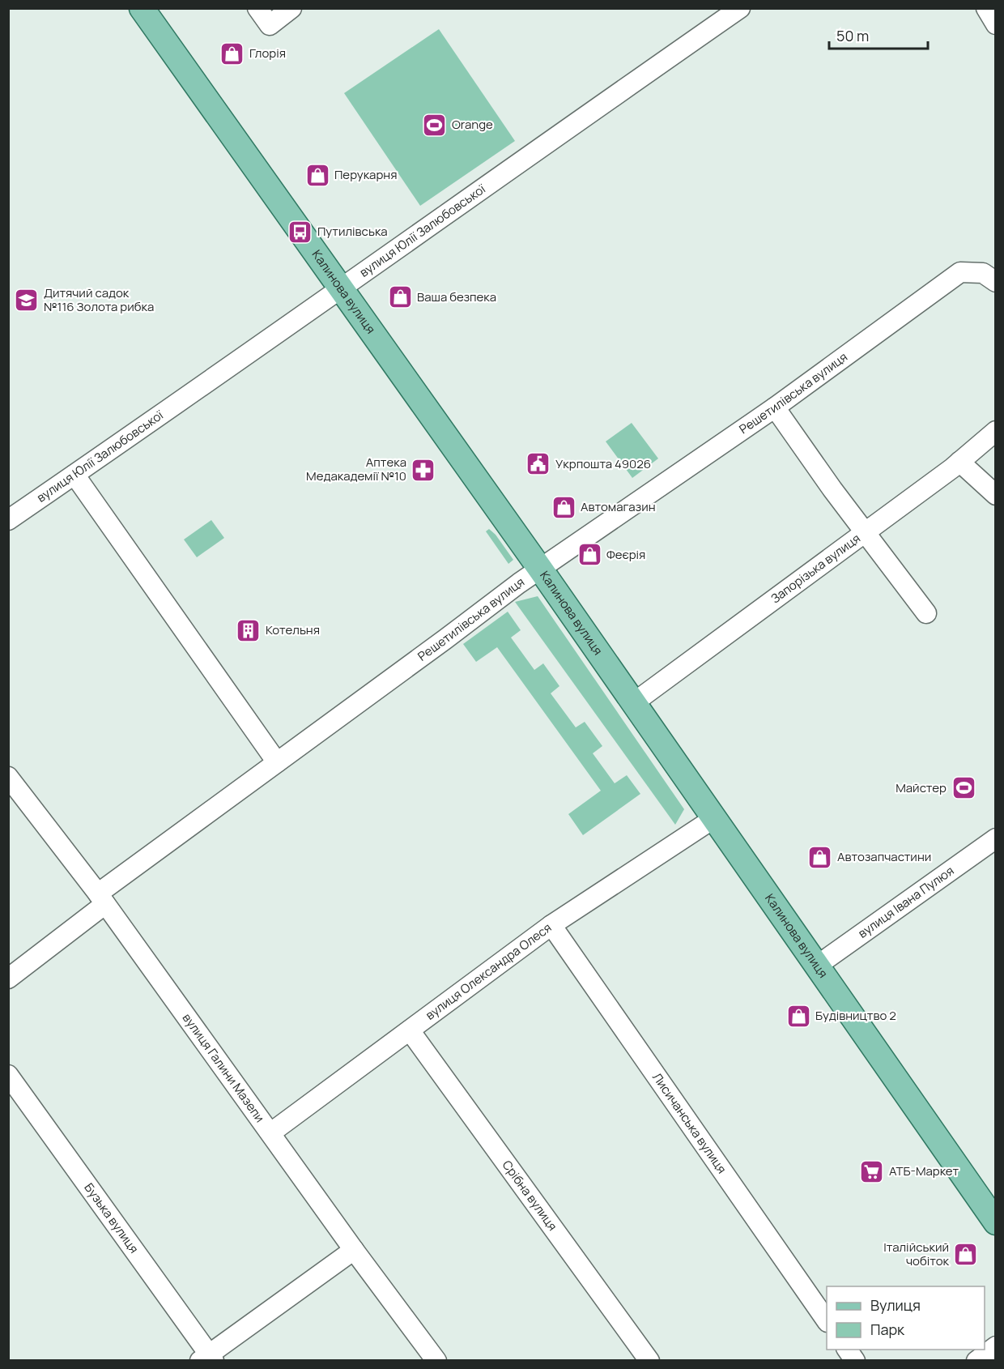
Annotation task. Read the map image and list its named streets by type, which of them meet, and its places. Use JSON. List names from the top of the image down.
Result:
{
  "streets": {
    "main road": ["Калинова вулиця"],
    "street": [
      "вулиця Юлії Залюбовської",
      "Решетилівська вулиця",
      "Запорізька вулиця",
      "вулиця Івана Пулюя",
      "вулиця Олександра Олеся",
      "вулиця Галини Мазепи",
      "Лисичанська вулиця",
      "Срібна вулиця",
      "Бузька вулиця"
    ]
  },
  "crossings": [
    ["вулиця Юлії Залюбовської", "Калинова вулиця"],
    ["Калинова вулиця", "Решетилівська вулиця"],
    ["Калинова вулиця", "Запорізька вулиця"],
    ["Калинова вулиця", "вулиця Івана Пулюя"],
    ["Калинова вулиця", "вулиця Олександра Олеся"],
    ["Решетилівська вулиця", "вулиця Галини Мазепи"],
    ["вулиця Олександра Олеся", "вулиця Галини Мазепи"],
    ["вулиця Олександра Олеся", "Лисичанська вулиця"],
    ["вулиця Олександра Олеся", "Срібна вулиця"]
  ],
  "places": {
    "shop": [
      "Глорія",
      "Перукарня",
      "Ваша безпека",
      "Автомагазин",
      "Феєрія",
      "Автозапчастини",
      "Будівництво 2",
      "Італійський чобіток"
    ],
    "sports": ["Orange", "Майстер"],
    "bus stop": ["Путилівська"],
    "school or university": ["Дитячий садок №116 Золота рибка"],
    "public building": ["Укрпошта 49026"],
    "pharmacy": ["Аптека Медакадемії №10"],
    "building": ["Котельня"],
    "supermarket": ["АТБ-Маркет"]
  },
  "legend": ["Вулиця", "Парк"],
  "scale_bar": "50 m"
}
